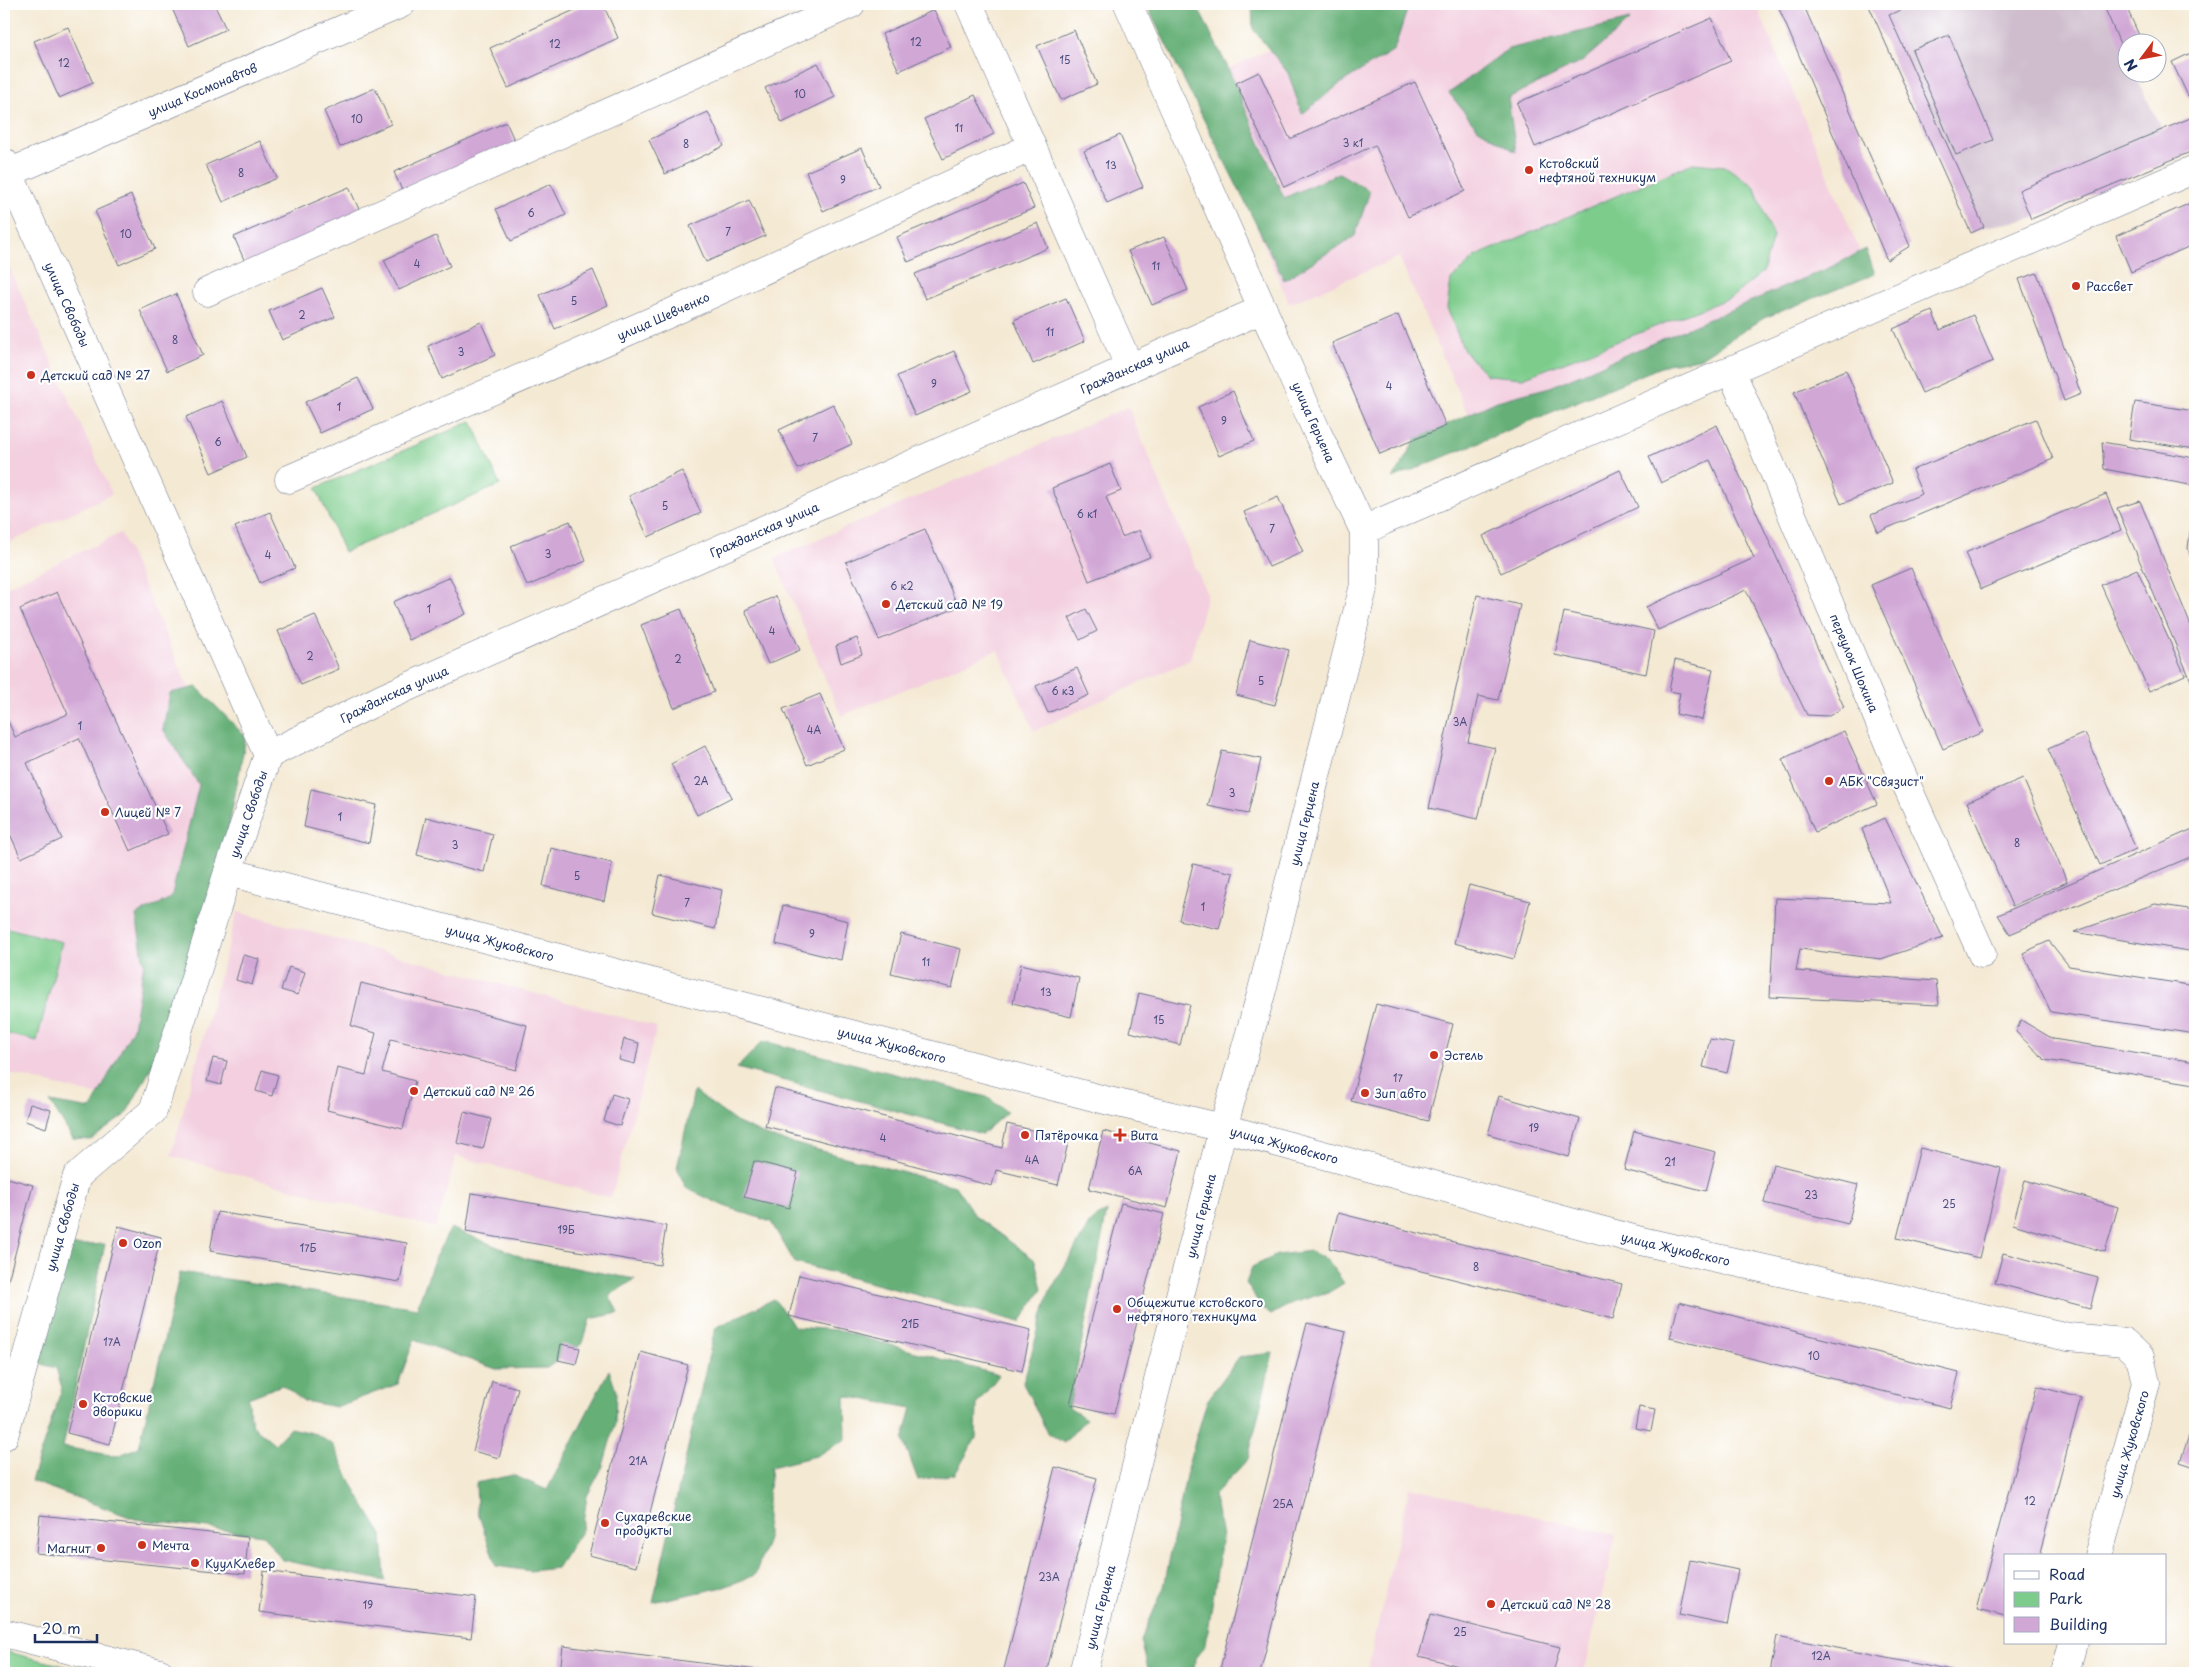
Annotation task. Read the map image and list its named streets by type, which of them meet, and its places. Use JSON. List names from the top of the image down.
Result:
{
  "streets": {
    "street": [
      "улица Космонавтов",
      "улица Свободы",
      "улица Шевченко",
      "Гражданская улица",
      "улица Герцена",
      "переулок Шохина",
      "улица Жуковского"
    ]
  },
  "crossings": [
    ["улица Космонавтов", "улица Свободы"],
    ["улица Свободы", "Гражданская улица"],
    ["улица Свободы", "улица Жуковского"],
    ["Гражданская улица", "улица Герцена"],
    ["улица Герцена", "улица Жуковского"]
  ],
  "places": {
    "other": [
      "Кстовский нефтяной техникум",
      "Рассвет",
      "Детский сад № 27",
      "Детский сад № 19",
      "АБК \"Связист\"",
      "Лицей № 7",
      "Эстель",
      "Детский сад № 26",
      "Зип авто",
      "Пятёрочка",
      "Ozon",
      "Общежитие кстовского нефтяного техникума",
      "Кстовские дворики",
      "Сухаревские продукты",
      "Мечта",
      "Магнит",
      "КуулКлевер",
      "Детский сад № 28"
    ],
    "health": ["Вита"]
  },
  "house_numbers": [
    "12",
    "12",
    "15",
    "12",
    "10",
    "10",
    "11",
    "3 к1",
    "8",
    "13",
    "8",
    "9",
    "6",
    "7",
    "10",
    "4",
    "11",
    "5",
    "2",
    "11",
    "8",
    "3",
    "9",
    "4",
    "1",
    "9",
    "7",
    "6",
    "5",
    "6 к1",
    "7",
    "3",
    "4",
    "6 к2",
    "1",
    "4",
    "2",
    "2",
    "5",
    "6 к3",
    "3А",
    "1",
    "4А",
    "2А",
    "3",
    "1",
    "8",
    "3",
    "5",
    "7",
    "1",
    "9",
    "11",
    "13",
    "15",
    "17",
    "19",
    "4",
    "4А",
    "21",
    "6А",
    "23",
    "25",
    "19Б",
    "17Б",
    "8",
    "21Б",
    "17А",
    "10",
    "21А",
    "12",
    "25А",
    "23А",
    "19",
    "25",
    "12А"
  ],
  "legend": ["Road", "Park", "Building"],
  "scale_bar": "20 m",
  "north": "bottom left"
}
